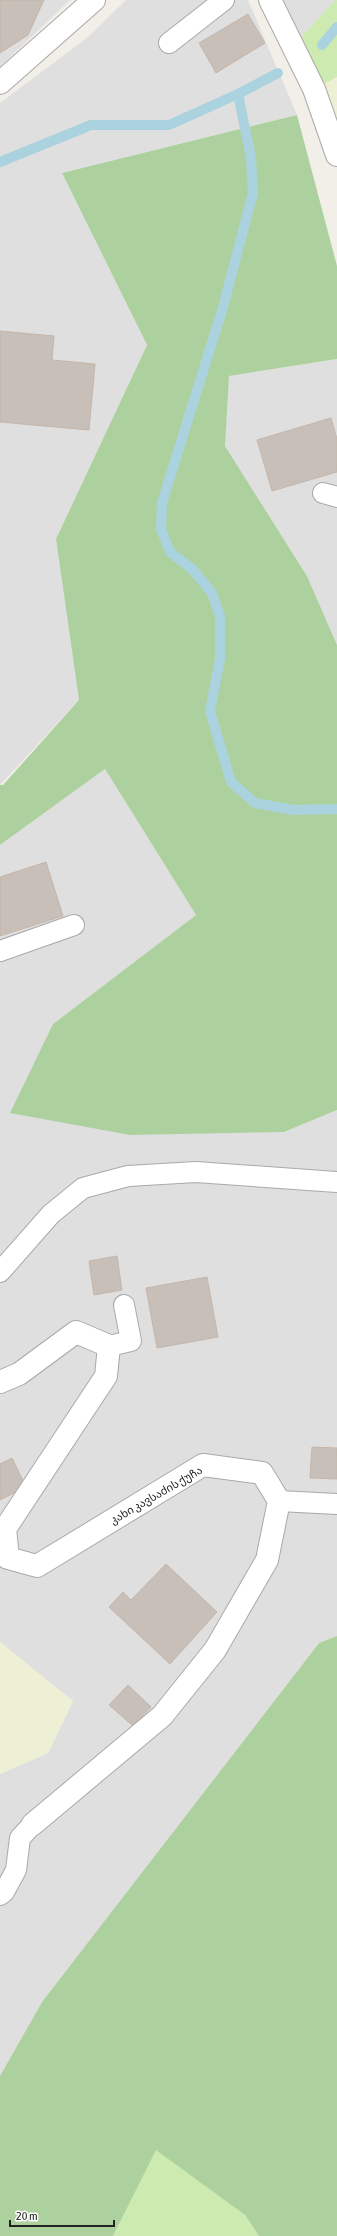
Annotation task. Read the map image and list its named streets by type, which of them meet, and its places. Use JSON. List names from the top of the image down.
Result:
{
  "streets": {
    "street": ["კახი კავსაძის ქუჩა"]
  },
  "scale_bar": "20 m"
}
